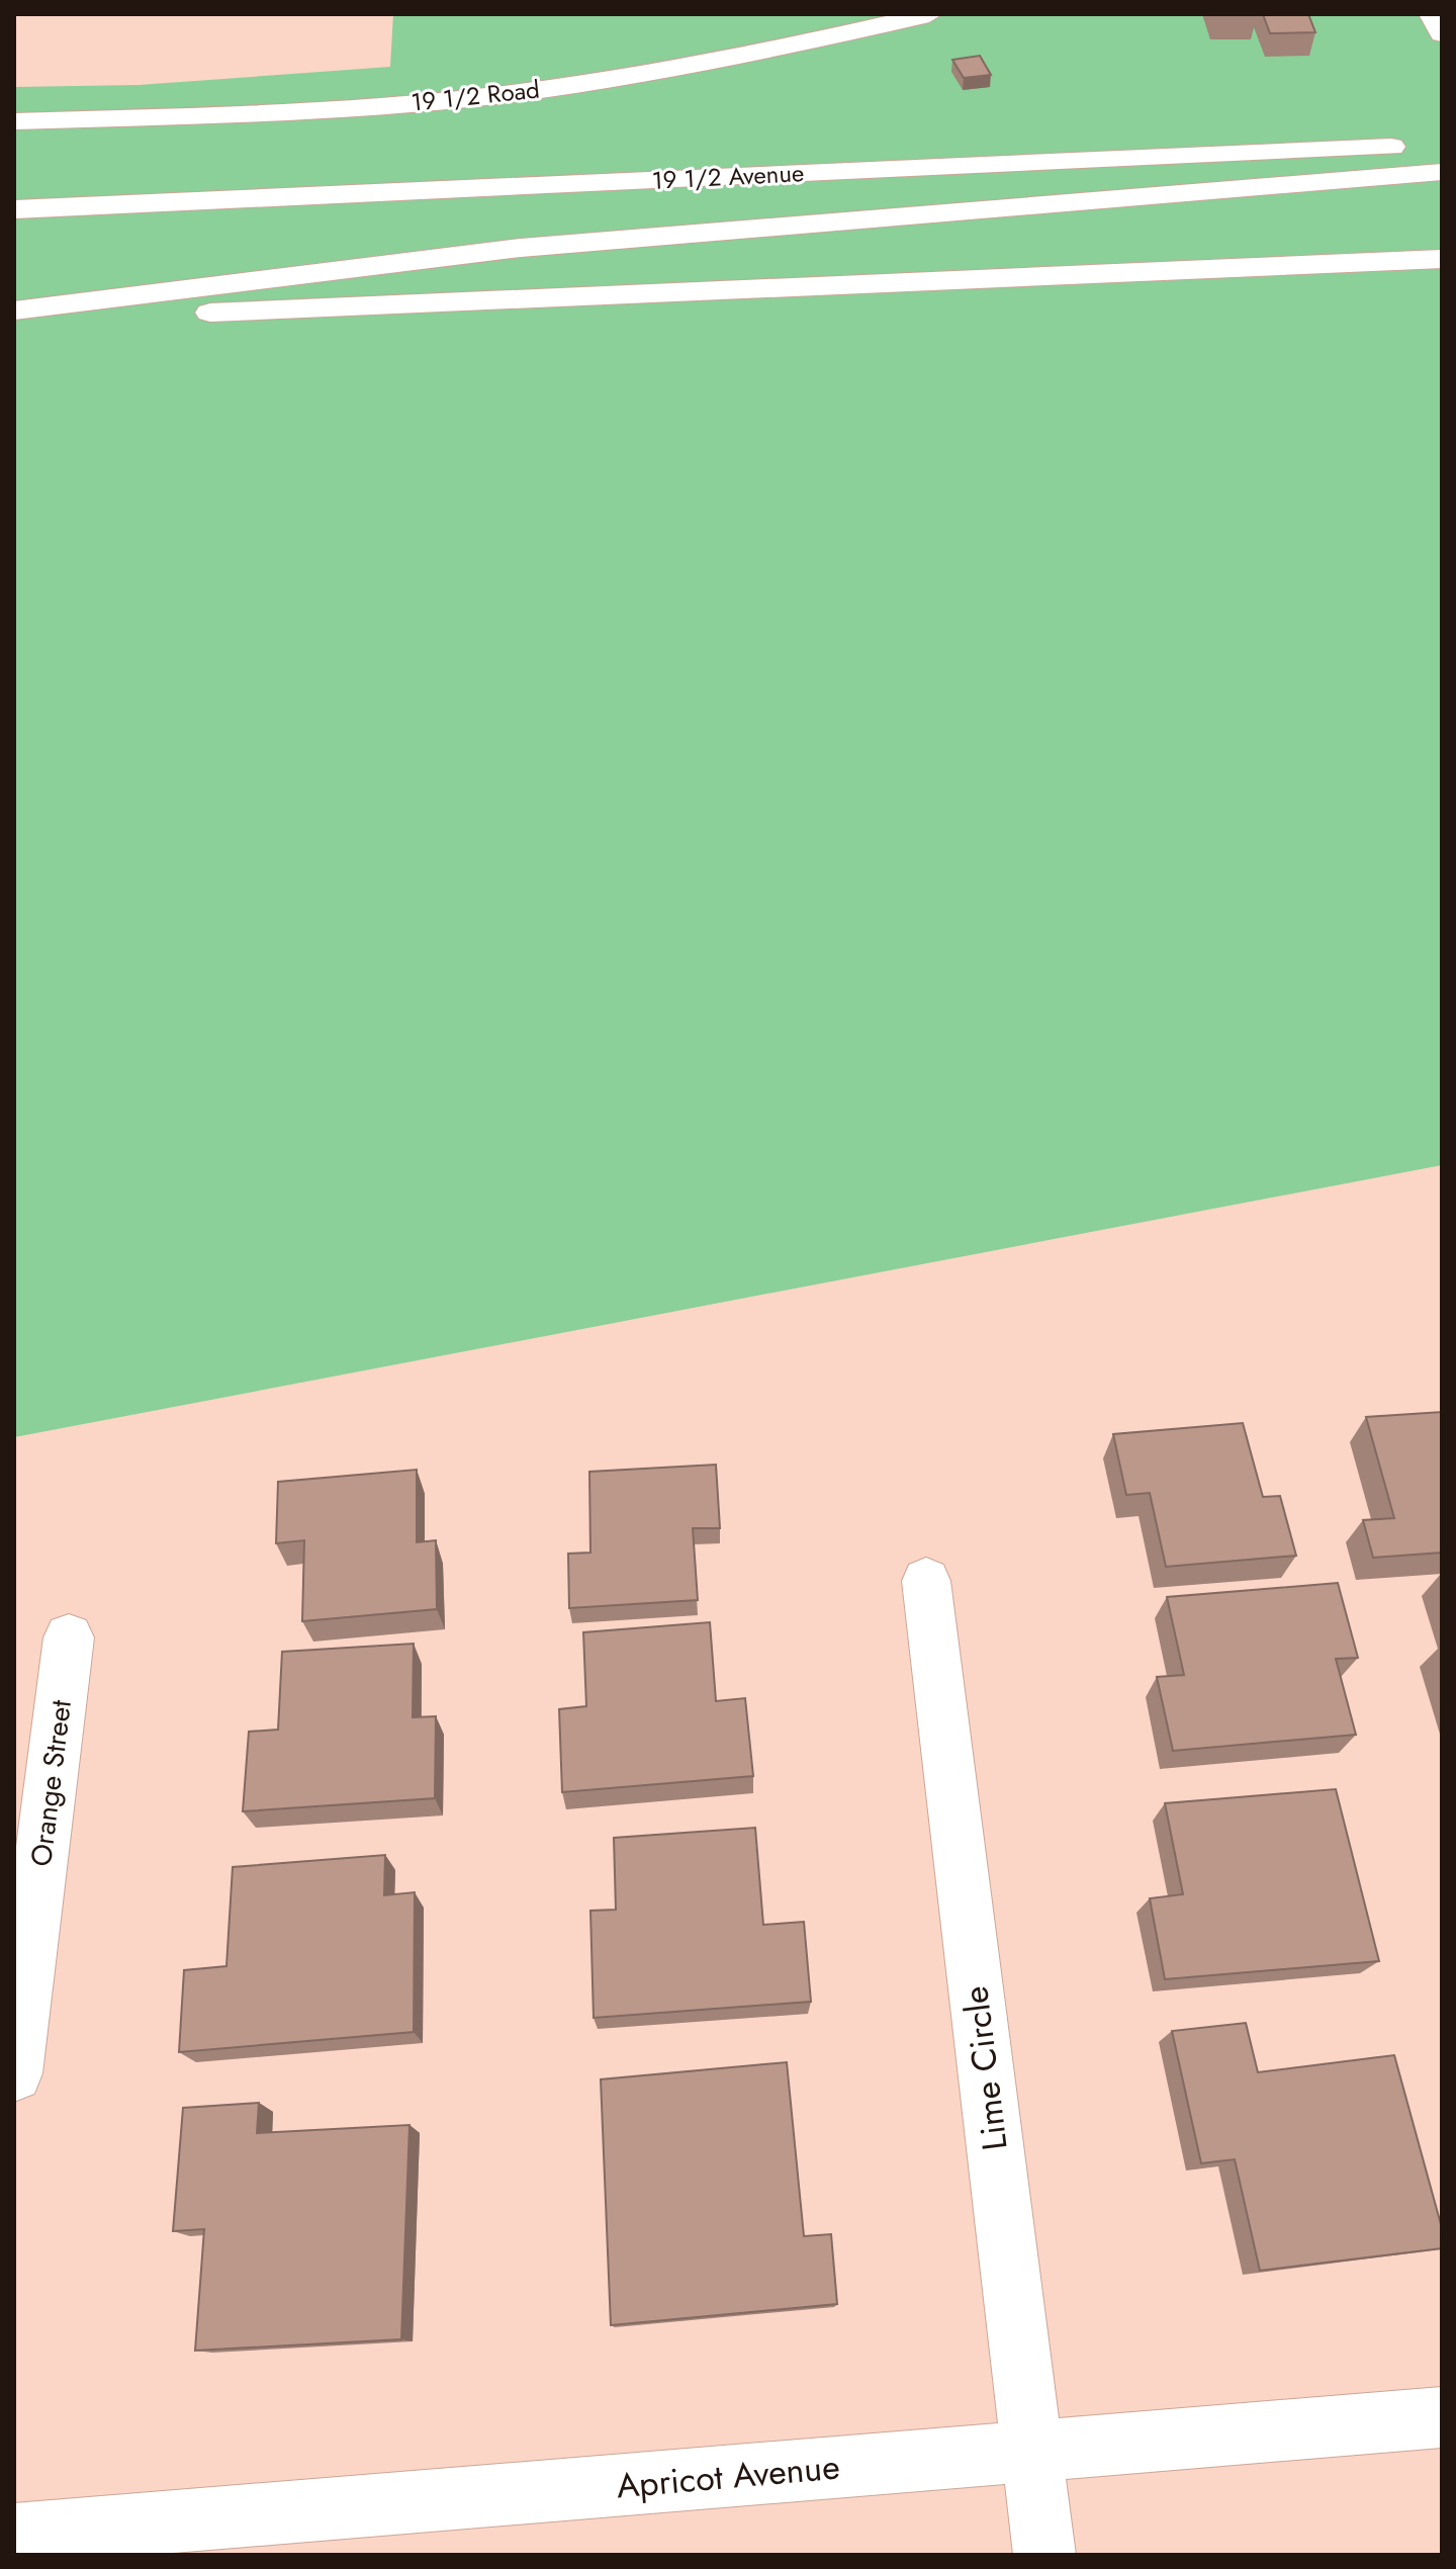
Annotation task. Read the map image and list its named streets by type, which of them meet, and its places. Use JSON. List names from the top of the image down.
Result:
{
  "streets": {
    "main road": [
      "19 1/2 Road",
      "19 1/2 Avenue",
      "Orange Street",
      "Lime Circle",
      "Apricot Avenue"
    ]
  },
  "crossings": [
    ["Lime Circle", "Apricot Avenue"]
  ]
}
